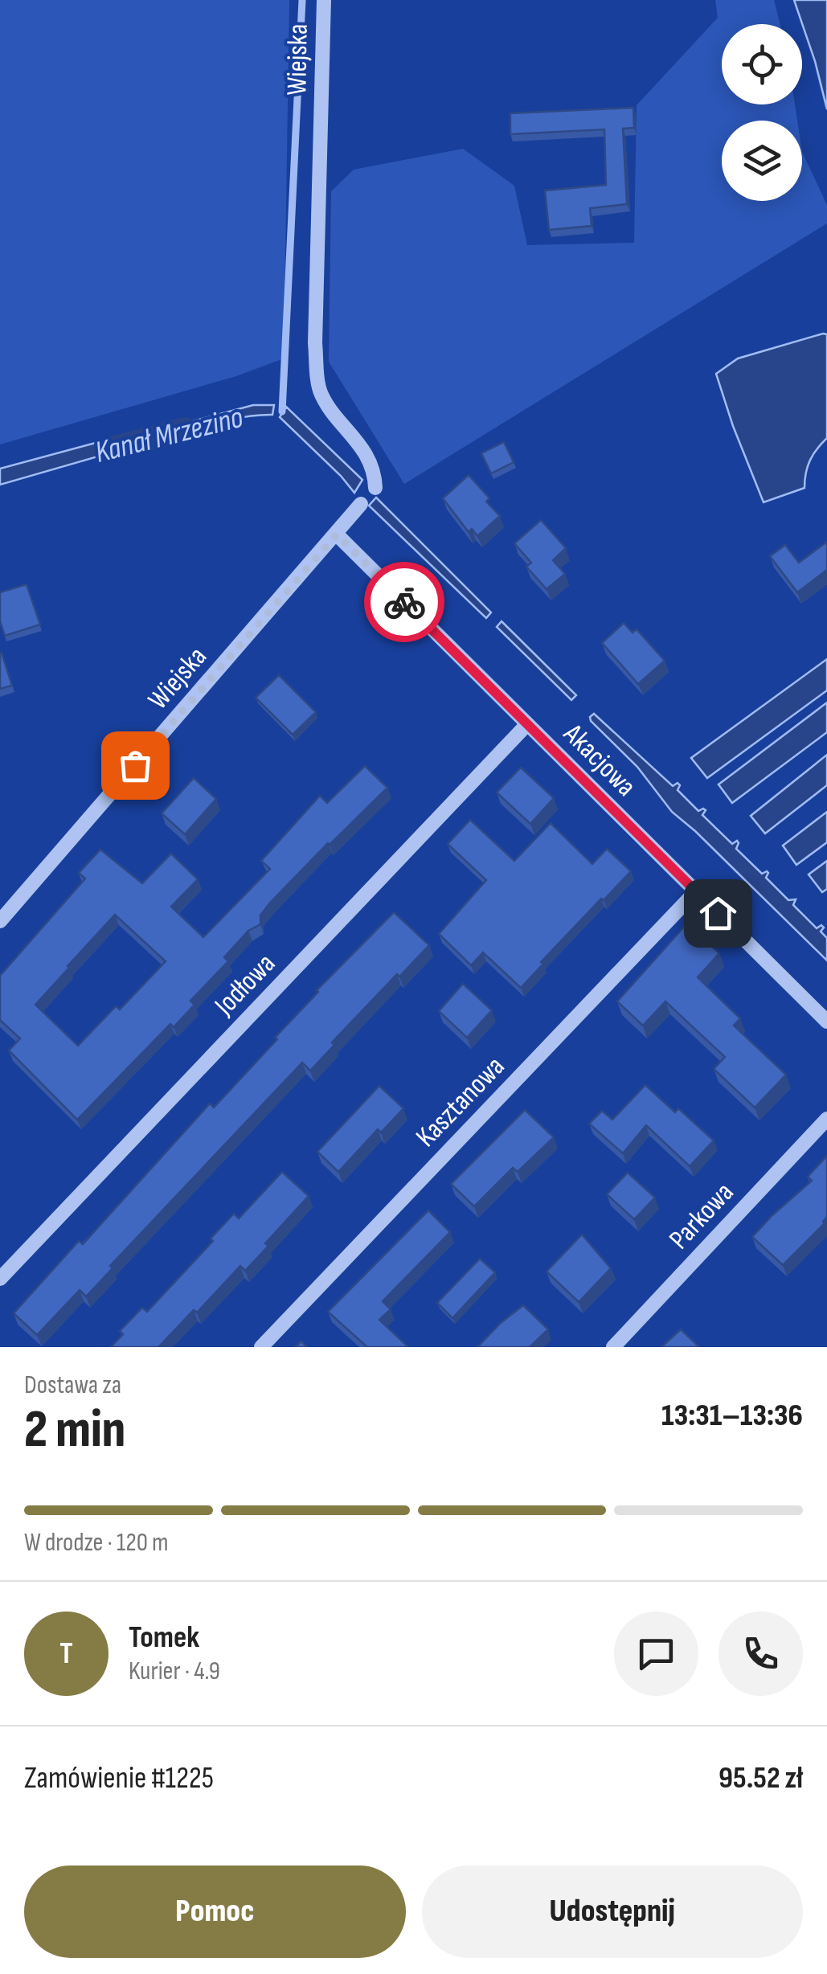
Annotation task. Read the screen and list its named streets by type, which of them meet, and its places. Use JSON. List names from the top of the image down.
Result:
{
  "streets": {
    "street": [
      "Wiejska",
      "Akacjowa",
      "Jodłowa",
      "Kasztanowa",
      "Parkowa"
    ]
  },
  "crossings": [
    ["Wiejska", "Akacjowa"],
    ["Akacjowa", "Jodłowa"],
    ["Akacjowa", "Kasztanowa"]
  ],
  "water": ["Kanał Mrzezino"],
  "page": {
    "heading": ["2 min", "Dostawa za", "13:31–13:36"],
    "panel": [
      "Tomek",
      "Kurier · 4.9",
      "Zamówienie #1225",
      "95.52 zł"
    ],
    "bar": "W drodze · 120 m",
    "round": "T",
    "buttons": ["Pomoc", "Udostępnij"]
  }
}
